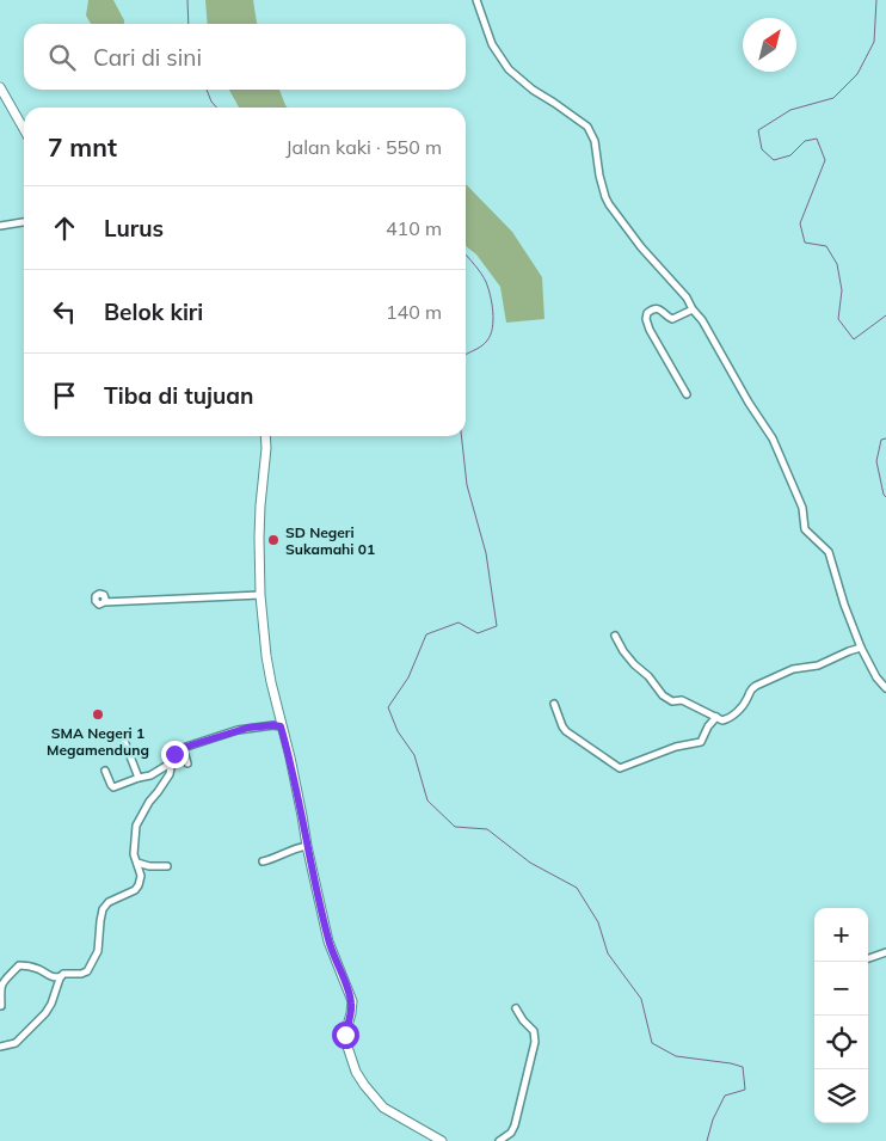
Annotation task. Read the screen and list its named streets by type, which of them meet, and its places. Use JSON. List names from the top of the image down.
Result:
{
  "places": ["SD Negeri Sukamahi 01", "SMA Negeri 1 Megamendung"],
  "north": "top right",
  "page": {
    "search": "Cari di sini",
    "heading": ["7 mnt", "Jalan kaki · 550 m"],
    "list": [
      ["Lurus", "410 m"],
      ["Belok kiri", "140 m"],
      "Tiba di tujuan"
    ],
    "map_buttons": ["+", "−"]
  }
}
